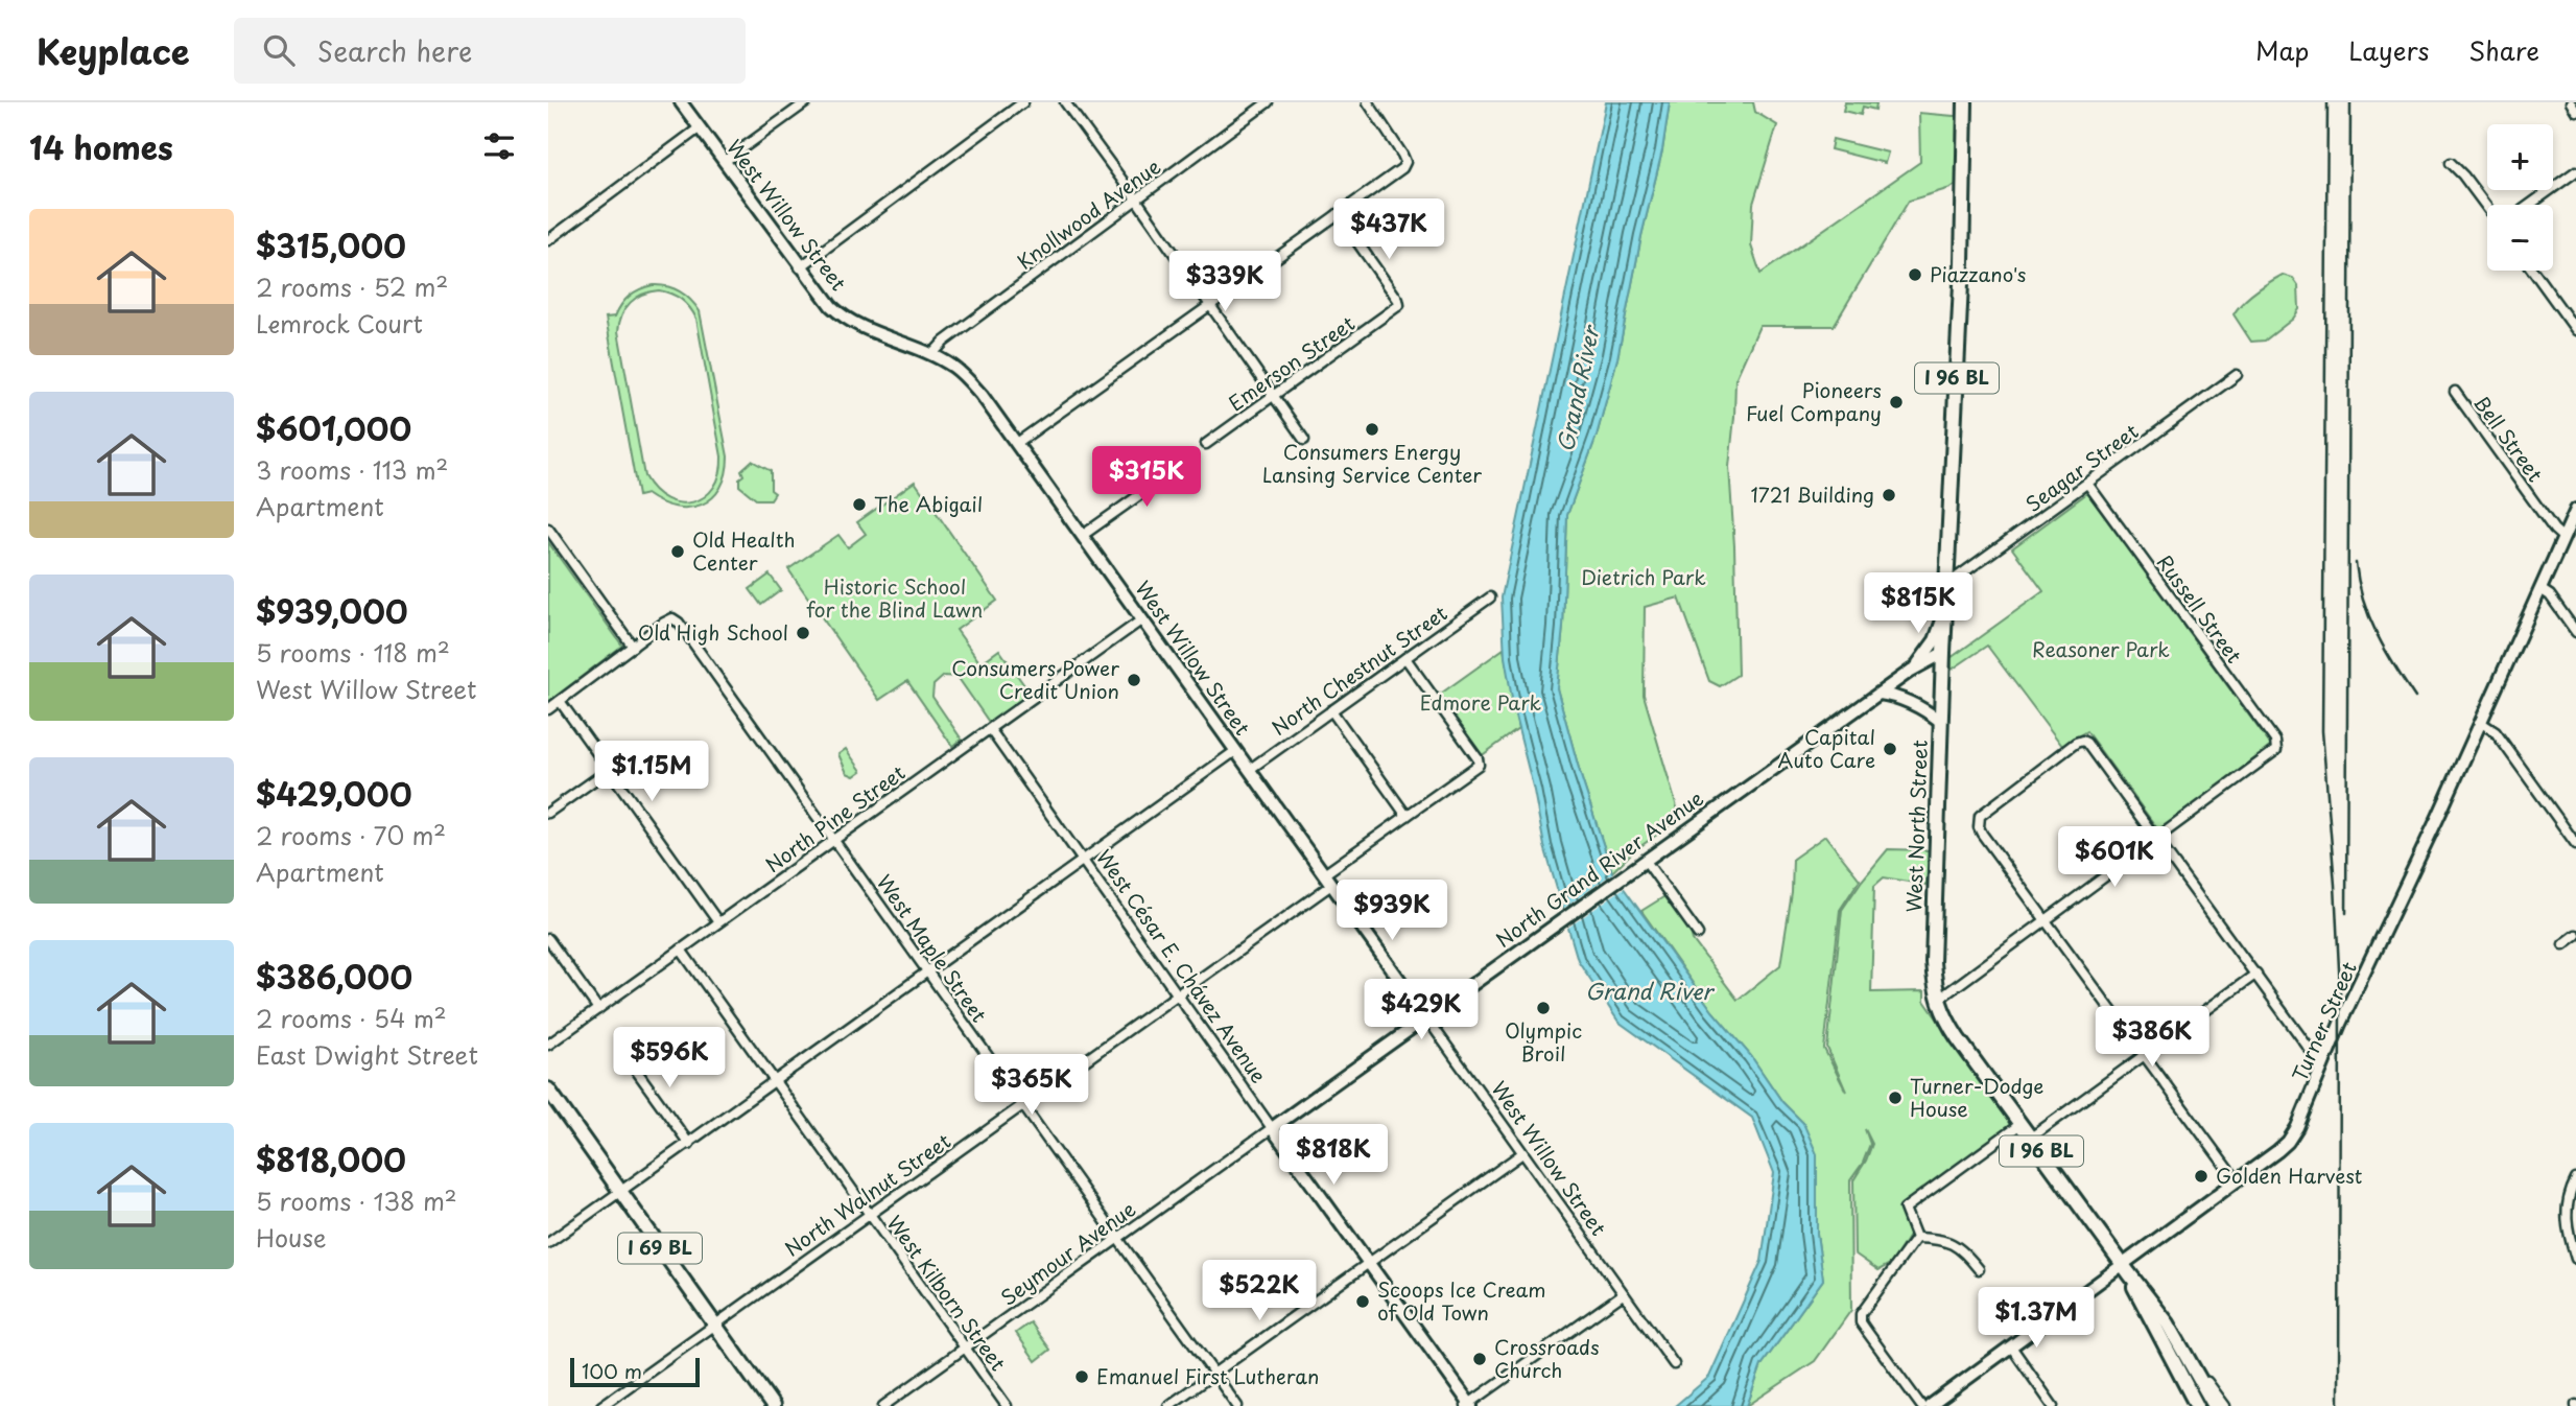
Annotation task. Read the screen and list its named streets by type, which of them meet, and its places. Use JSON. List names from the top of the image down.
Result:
{
  "streets": {
    "main road": ["I 96 BL", "West North Street", "I 69 BL"],
    "street": [
      "Knollwood Avenue",
      "West Willow Street",
      "Emerson Street",
      "Bell Street",
      "Seagar Street",
      "Russell Street",
      "North Chestnut Street",
      "North Pine Street",
      "North Grand River Avenue",
      "West Maple Street",
      "West César E. Chávez Avenue",
      "Turner Street",
      "North Walnut Street",
      "Seymour Avenue",
      "West Kilborn Street"
    ]
  },
  "crossings": [
    ["Knollwood Avenue", "West Willow Street"],
    ["West Willow Street", "North Chestnut Street"],
    ["West Willow Street", "North Pine Street"],
    ["West Willow Street", "North Grand River Avenue"],
    ["West Willow Street", "North Walnut Street"],
    ["I 96 BL", "Seagar Street"],
    ["I 96 BL", "West North Street"],
    ["I 96 BL", "North Grand River Avenue"],
    ["I 96 BL", "Turner Street"],
    ["Bell Street", "Turner Street"],
    ["Seagar Street", "Russell Street"],
    ["North Chestnut Street", "North Walnut Street"],
    ["North Pine Street", "West Maple Street"],
    ["North Pine Street", "West César E. Chávez Avenue"],
    ["North Pine Street", "West Kilborn Street"],
    ["West North Street", "North Grand River Avenue"],
    ["North Grand River Avenue", "West César E. Chávez Avenue"],
    ["North Grand River Avenue", "Seymour Avenue"],
    ["West Maple Street", "North Walnut Street"],
    ["West Maple Street", "Seymour Avenue"],
    ["West César E. Chávez Avenue", "North Walnut Street"],
    ["West César E. Chávez Avenue", "Seymour Avenue"],
    ["North Walnut Street", "I 69 BL"],
    ["North Walnut Street", "West Kilborn Street"],
    ["Seymour Avenue", "West Kilborn Street"]
  ],
  "water": ["Grand River"],
  "parks": [
    "Dietrich Park",
    "Historic School for the Blind Lawn",
    "Reasoner Park",
    "Edmore Park"
  ],
  "places": [
    "Piazzano's",
    "Pioneers Fuel Company",
    "Consumers Energy Lansing Service Center",
    "1721 Building",
    "The Abigail",
    "Old Health Center",
    "Old High School",
    "Consumers Power Credit Union",
    "Capital Auto Care",
    "Olympic Broil",
    "Turner-Dodge House",
    "Golden Harvest",
    "Scoops Ice Cream of Old Town",
    "Crossroads Church",
    "Emanuel First Lutheran"
  ],
  "scale_bar": "100 m",
  "page": {
    "header": "Keyplace",
    "search": "Search here",
    "nav": ["Map", "Layers", "Share"],
    "heading": "14 homes",
    "map_buttons": ["+", "−"],
    "list": [
      {
        "name": "$315,000",
        "note": "2 rooms · 52 m² · Lemrock Court"
      },
      {
        "name": "$601,000",
        "note": "3 rooms · 113 m² · Apartment"
      },
      {
        "name": "$939,000",
        "note": "5 rooms · 118 m² · West Willow Street"
      },
      {
        "name": "$429,000",
        "note": "2 rooms · 70 m² · Apartment"
      },
      {
        "name": "$386,000",
        "note": "2 rooms · 54 m² · East Dwight Street"
      },
      {
        "name": "$818,000",
        "note": "5 rooms · 138 m² · House"
      }
    ],
    "price": [
      "$437K",
      "$339K",
      "$315K",
      "$815K",
      "$1.15M",
      "$601K",
      "$939K",
      "$429K",
      "$386K",
      "$596K",
      "$365K",
      "$818K",
      "$522K",
      "$1.37M"
    ],
    "scale": "100 m"
  }
}
